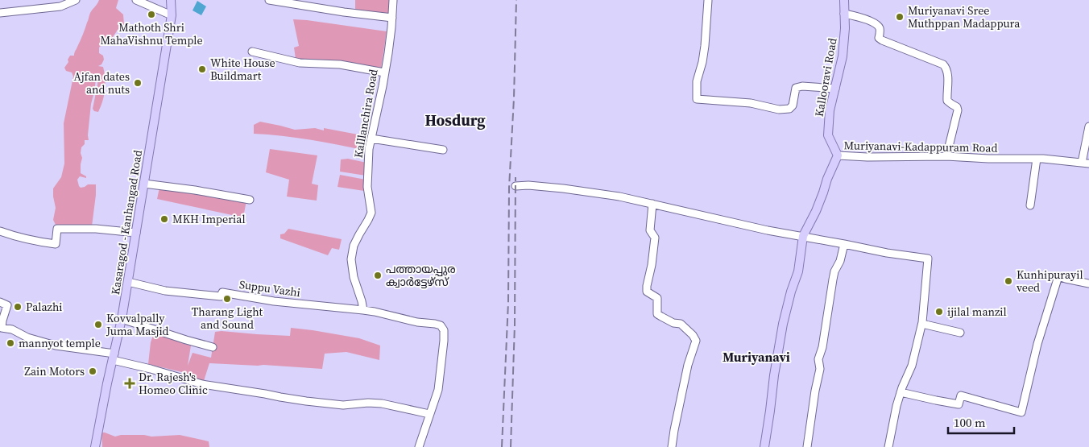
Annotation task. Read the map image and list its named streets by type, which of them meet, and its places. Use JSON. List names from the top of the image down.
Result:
{
  "streets": {
    "main road": ["Kallooravi Road", "Muriyanavi-Kadappuram Road", "Kasaragod - Kanhangad Road"],
    "street": ["Kalllanchira Road", "Suppu Vazhi"]
  },
  "crossings": [
    ["Kallooravi Road", "Muriyanavi-Kadappuram Road"],
    ["Kalllanchira Road", "Suppu Vazhi"],
    ["Kasaragod - Kanhangad Road", "Suppu Vazhi"]
  ],
  "districts": ["Hosdurg", "Muriyanavi"],
  "places": {
    "other": [
      "Mathoth Shri MahaVishnu Temple",
      "Muriyanavi Sree Muthppan Madappura",
      "White House Buildmart",
      "Ajfan dates and nuts",
      "MKH Imperial",
      "പത്തായപ്പുര ക്വാർട്ടേഴ്സ്",
      "Kunhipurayil veed",
      "Tharang Light and Sound",
      "Palazhi",
      "ijilal manzil",
      "Kovvalpally Juma Masjid",
      "mannyot temple",
      "Zain Motors"
    ],
    "health": ["Dr. Rajesh's Homeo Clinic"]
  },
  "scale_bar": "100 m"
}
